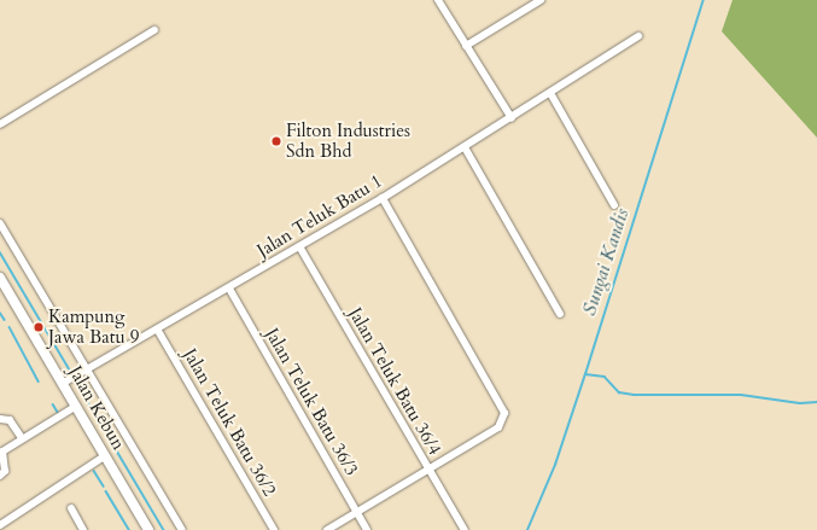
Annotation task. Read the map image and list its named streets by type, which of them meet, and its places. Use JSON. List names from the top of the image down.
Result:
{
  "streets": {
    "main road": ["Jalan Kebun"],
    "street": [
      "Jalan Teluk Batu 1",
      "Jalan Teluk Batu 36/4",
      "Jalan Teluk Batu 36/3",
      "Jalan Teluk Batu 36/2"
    ]
  },
  "crossings": [
    ["Jalan Teluk Batu 1", "Jalan Teluk Batu 36/4"],
    ["Jalan Teluk Batu 1", "Jalan Teluk Batu 36/3"],
    ["Jalan Teluk Batu 1", "Jalan Kebun"],
    ["Jalan Teluk Batu 1", "Jalan Teluk Batu 36/2"]
  ],
  "water": ["Sungai Kandis"],
  "places": ["Filton Industries Sdn Bhd", "Kampung Jawa Batu 9"]
}
